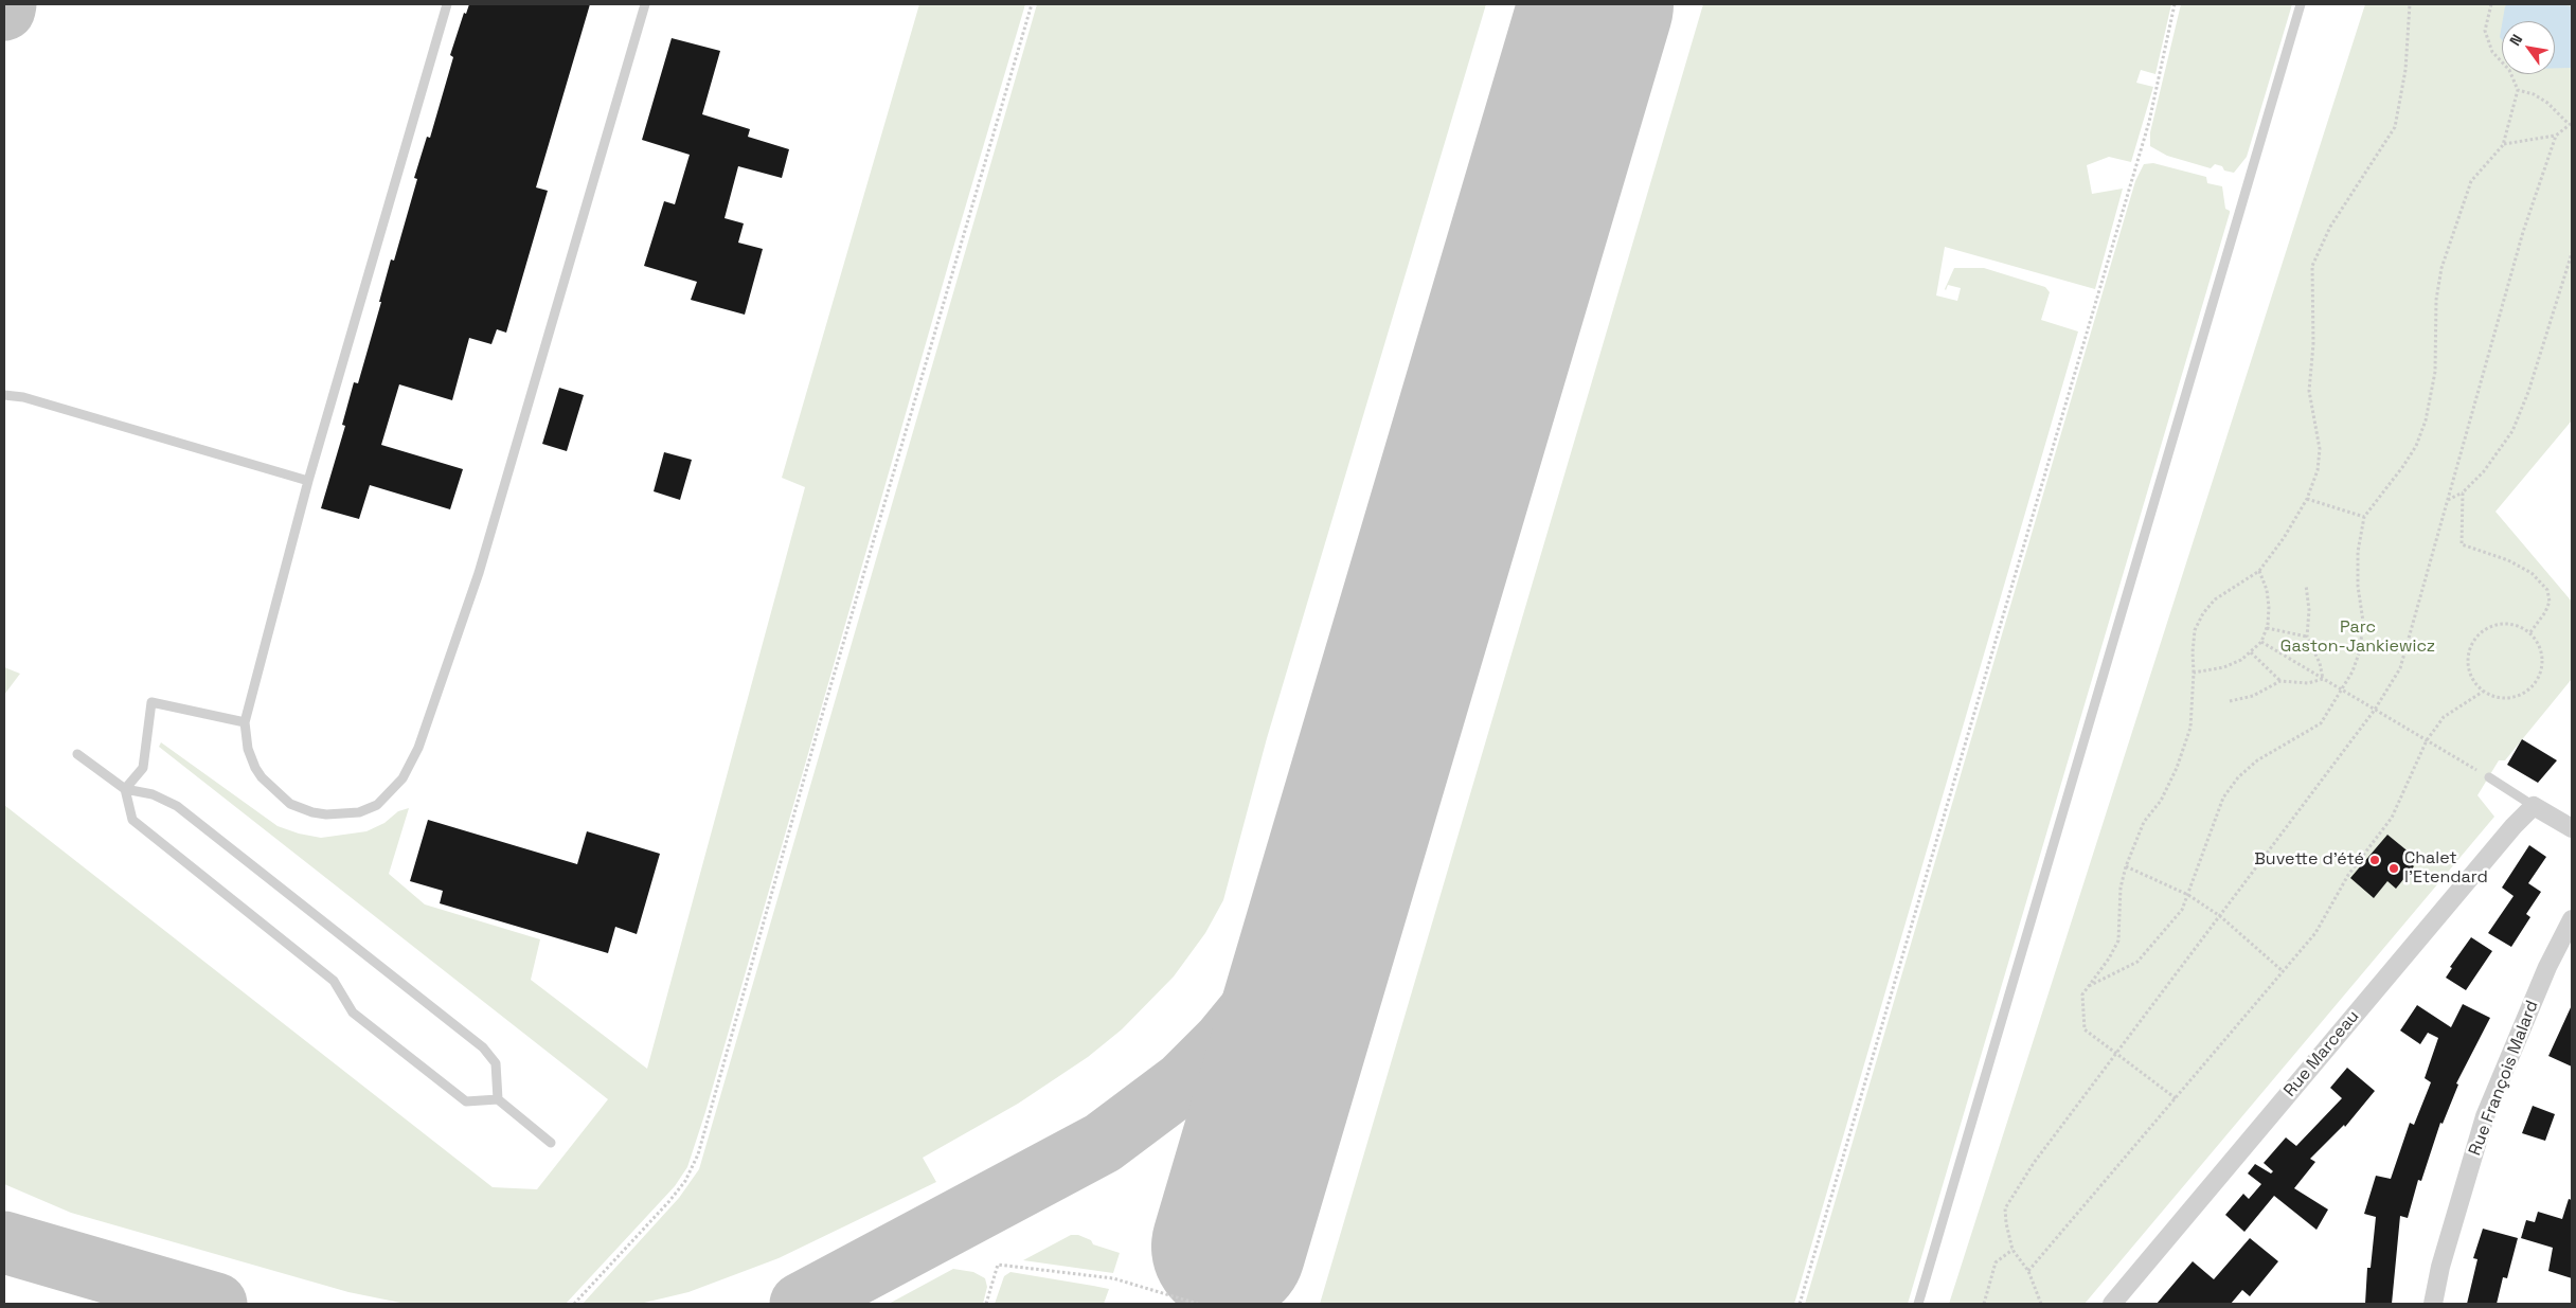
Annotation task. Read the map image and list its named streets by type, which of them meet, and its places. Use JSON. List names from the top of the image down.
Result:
{
  "streets": {
    "street": ["Rue Marceau", "Rue François Malard"]
  },
  "parks": ["Parc Gaston-Jankiewicz"],
  "places": ["Buvette d'été", "Chalet l'Etendard"],
  "north": "top left"
}
